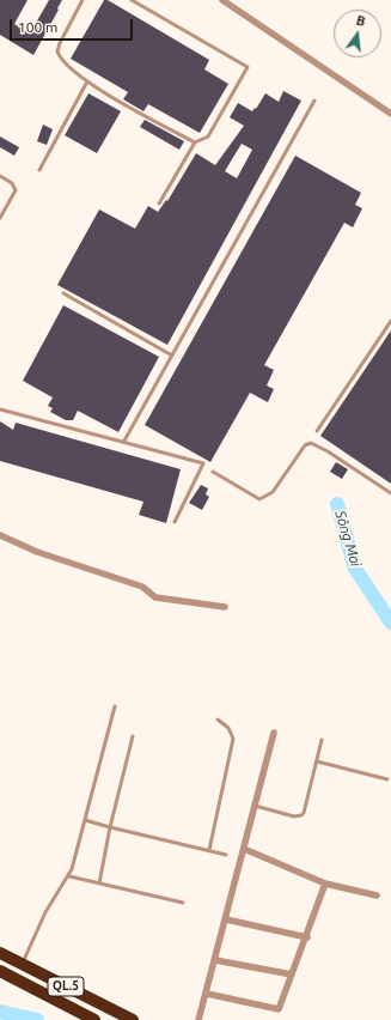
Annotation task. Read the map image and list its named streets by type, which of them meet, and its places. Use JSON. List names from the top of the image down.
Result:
{
  "streets": {
    "highway": ["QL.5"]
  },
  "water": ["Sông Moi"],
  "scale_bar": "100 m",
  "north": "top"
}
